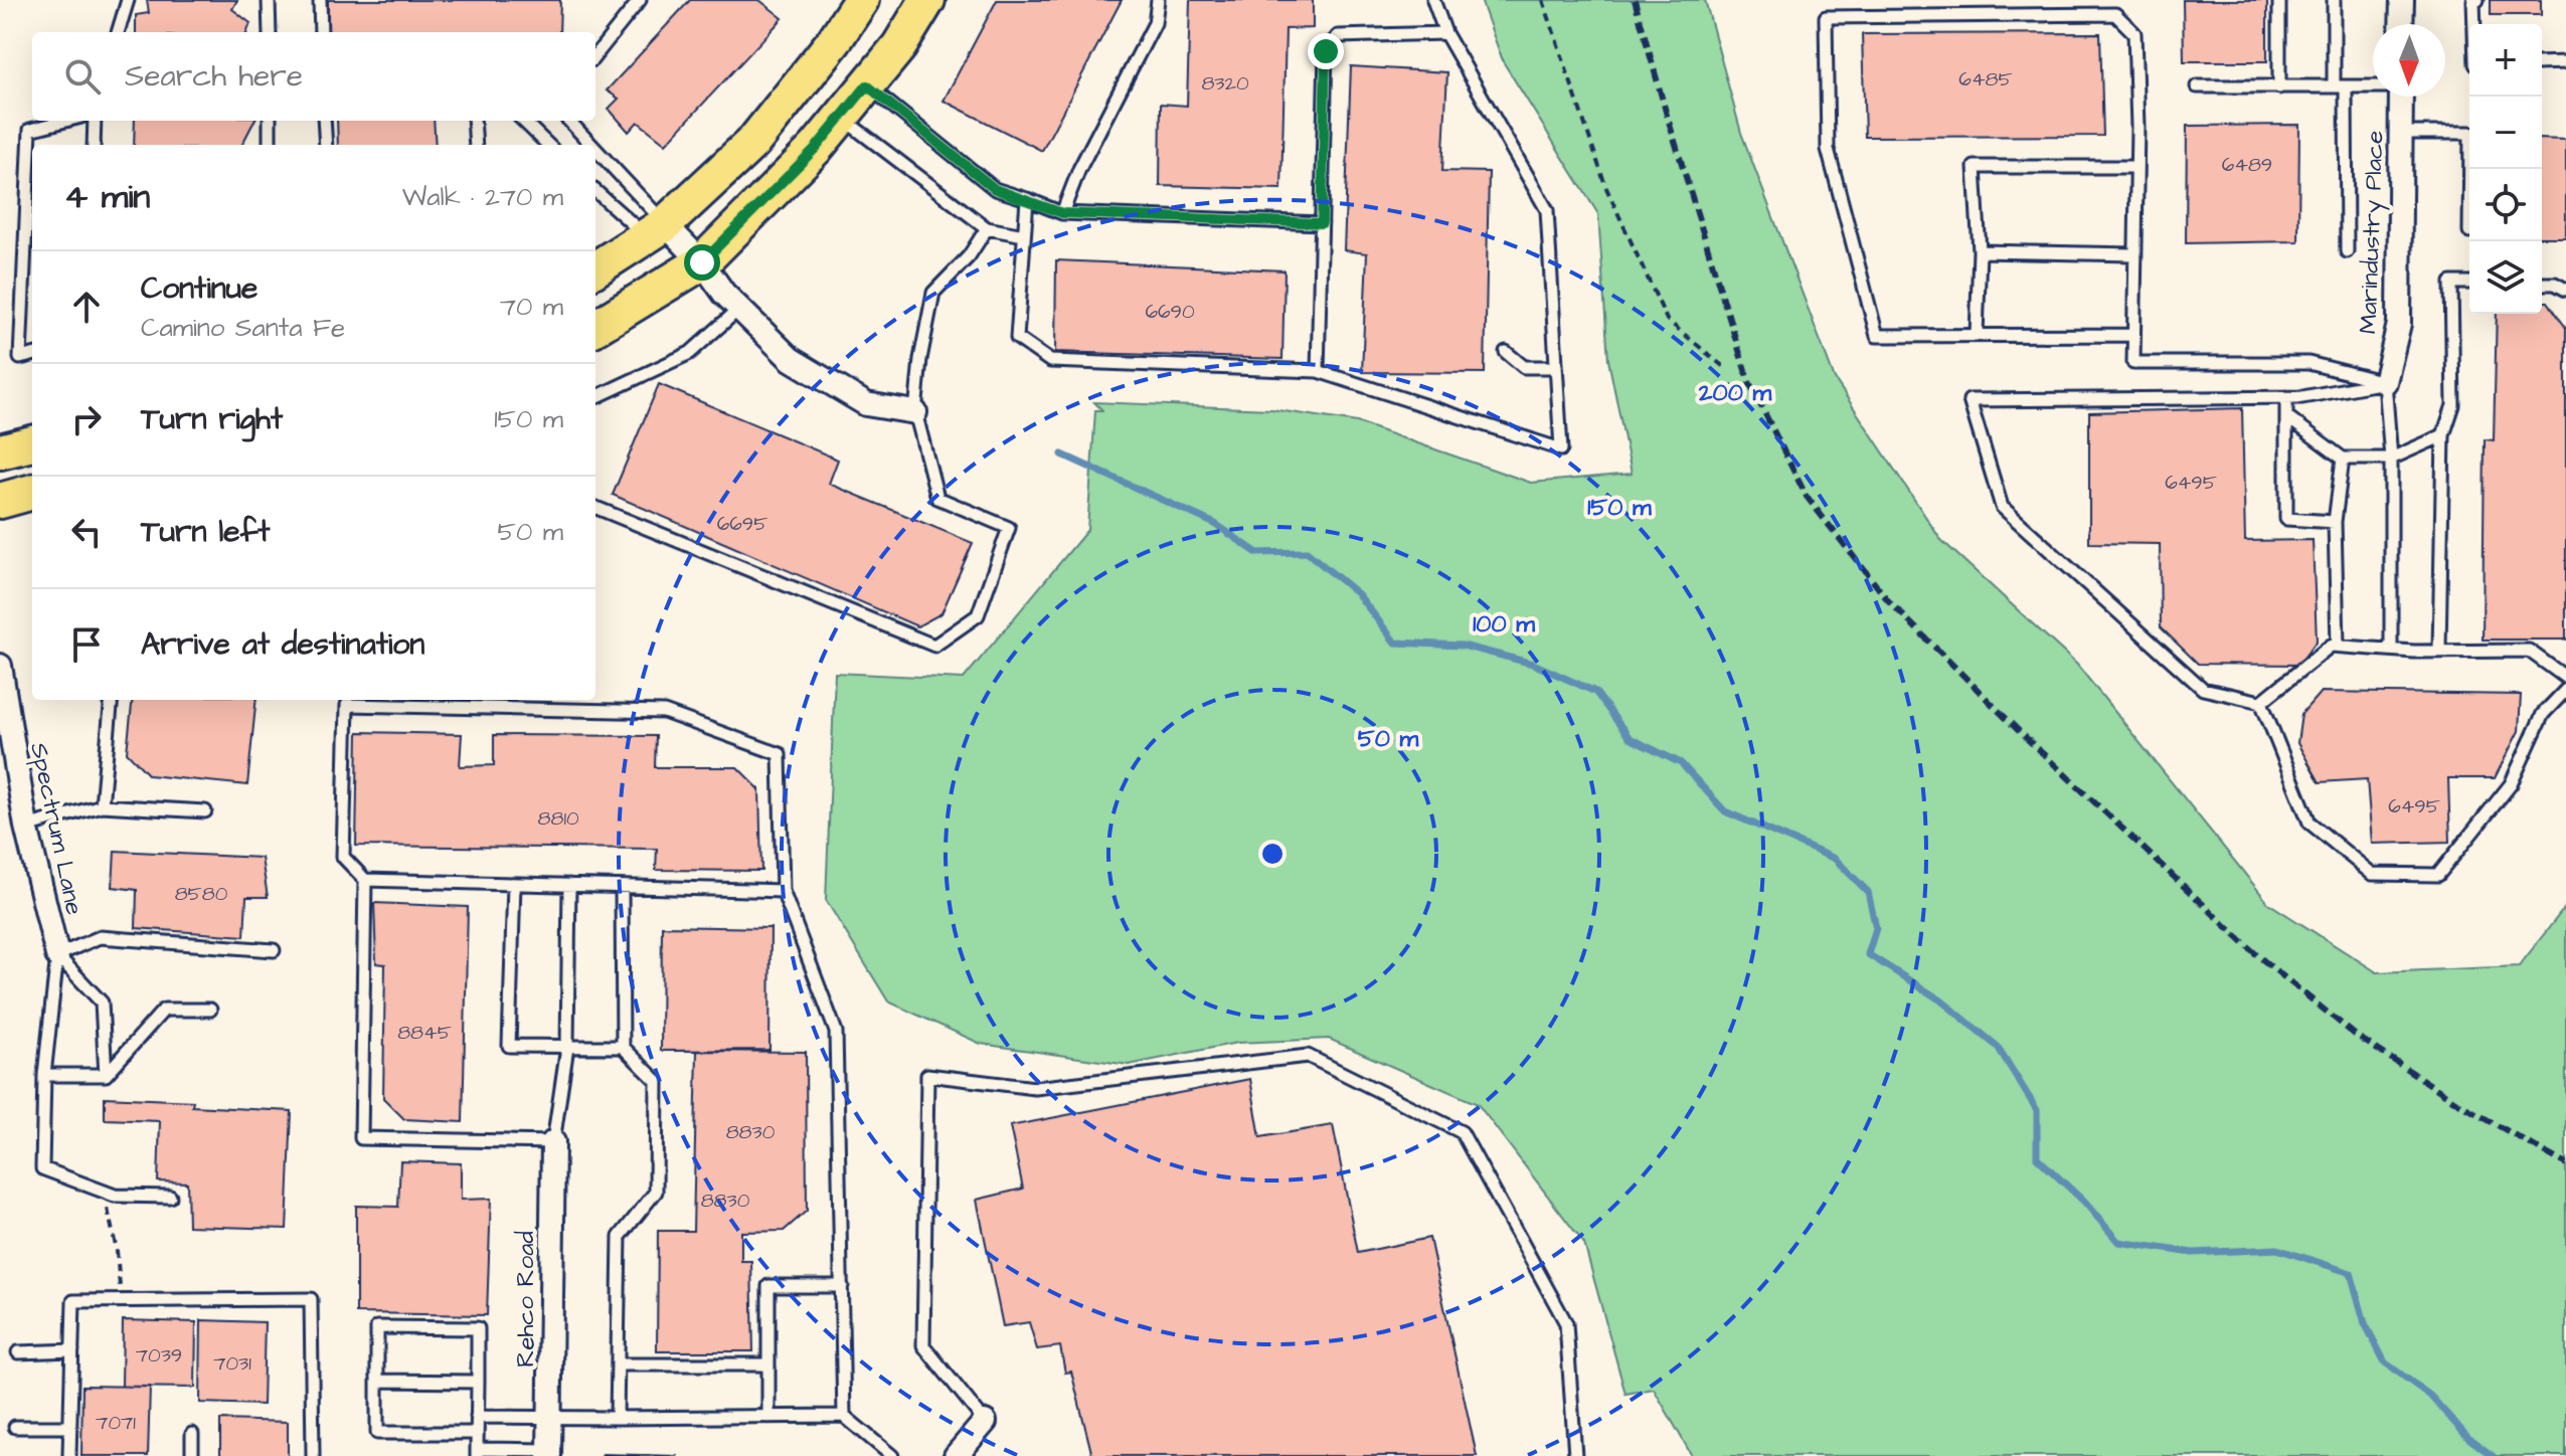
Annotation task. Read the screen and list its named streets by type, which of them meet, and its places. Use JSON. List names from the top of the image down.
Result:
{
  "streets": {
    "street": ["Marindustry Place", "Spectrum Lane", "Rehco Road"]
  },
  "house_numbers": [
    "6485",
    "8320",
    "6489",
    "6690",
    "6495",
    "6695",
    "6495",
    "8810",
    "8580",
    "8845",
    "8830",
    "8830",
    "7039",
    "7031",
    "7071"
  ],
  "north": "bottom",
  "page": {
    "map_buttons": ["+", "−"],
    "search": "Search here",
    "heading": ["4 min", "Walk · 270 m"],
    "list": [
      ["Continue", "Camino Santa Fe", "70 m"],
      ["Turn right", "150 m"],
      ["Turn left", "50 m"],
      "Arrive at destination"
    ]
  },
  "rings": [
    "200 m",
    "150 m",
    "100 m",
    "50 m"
  ]
}
